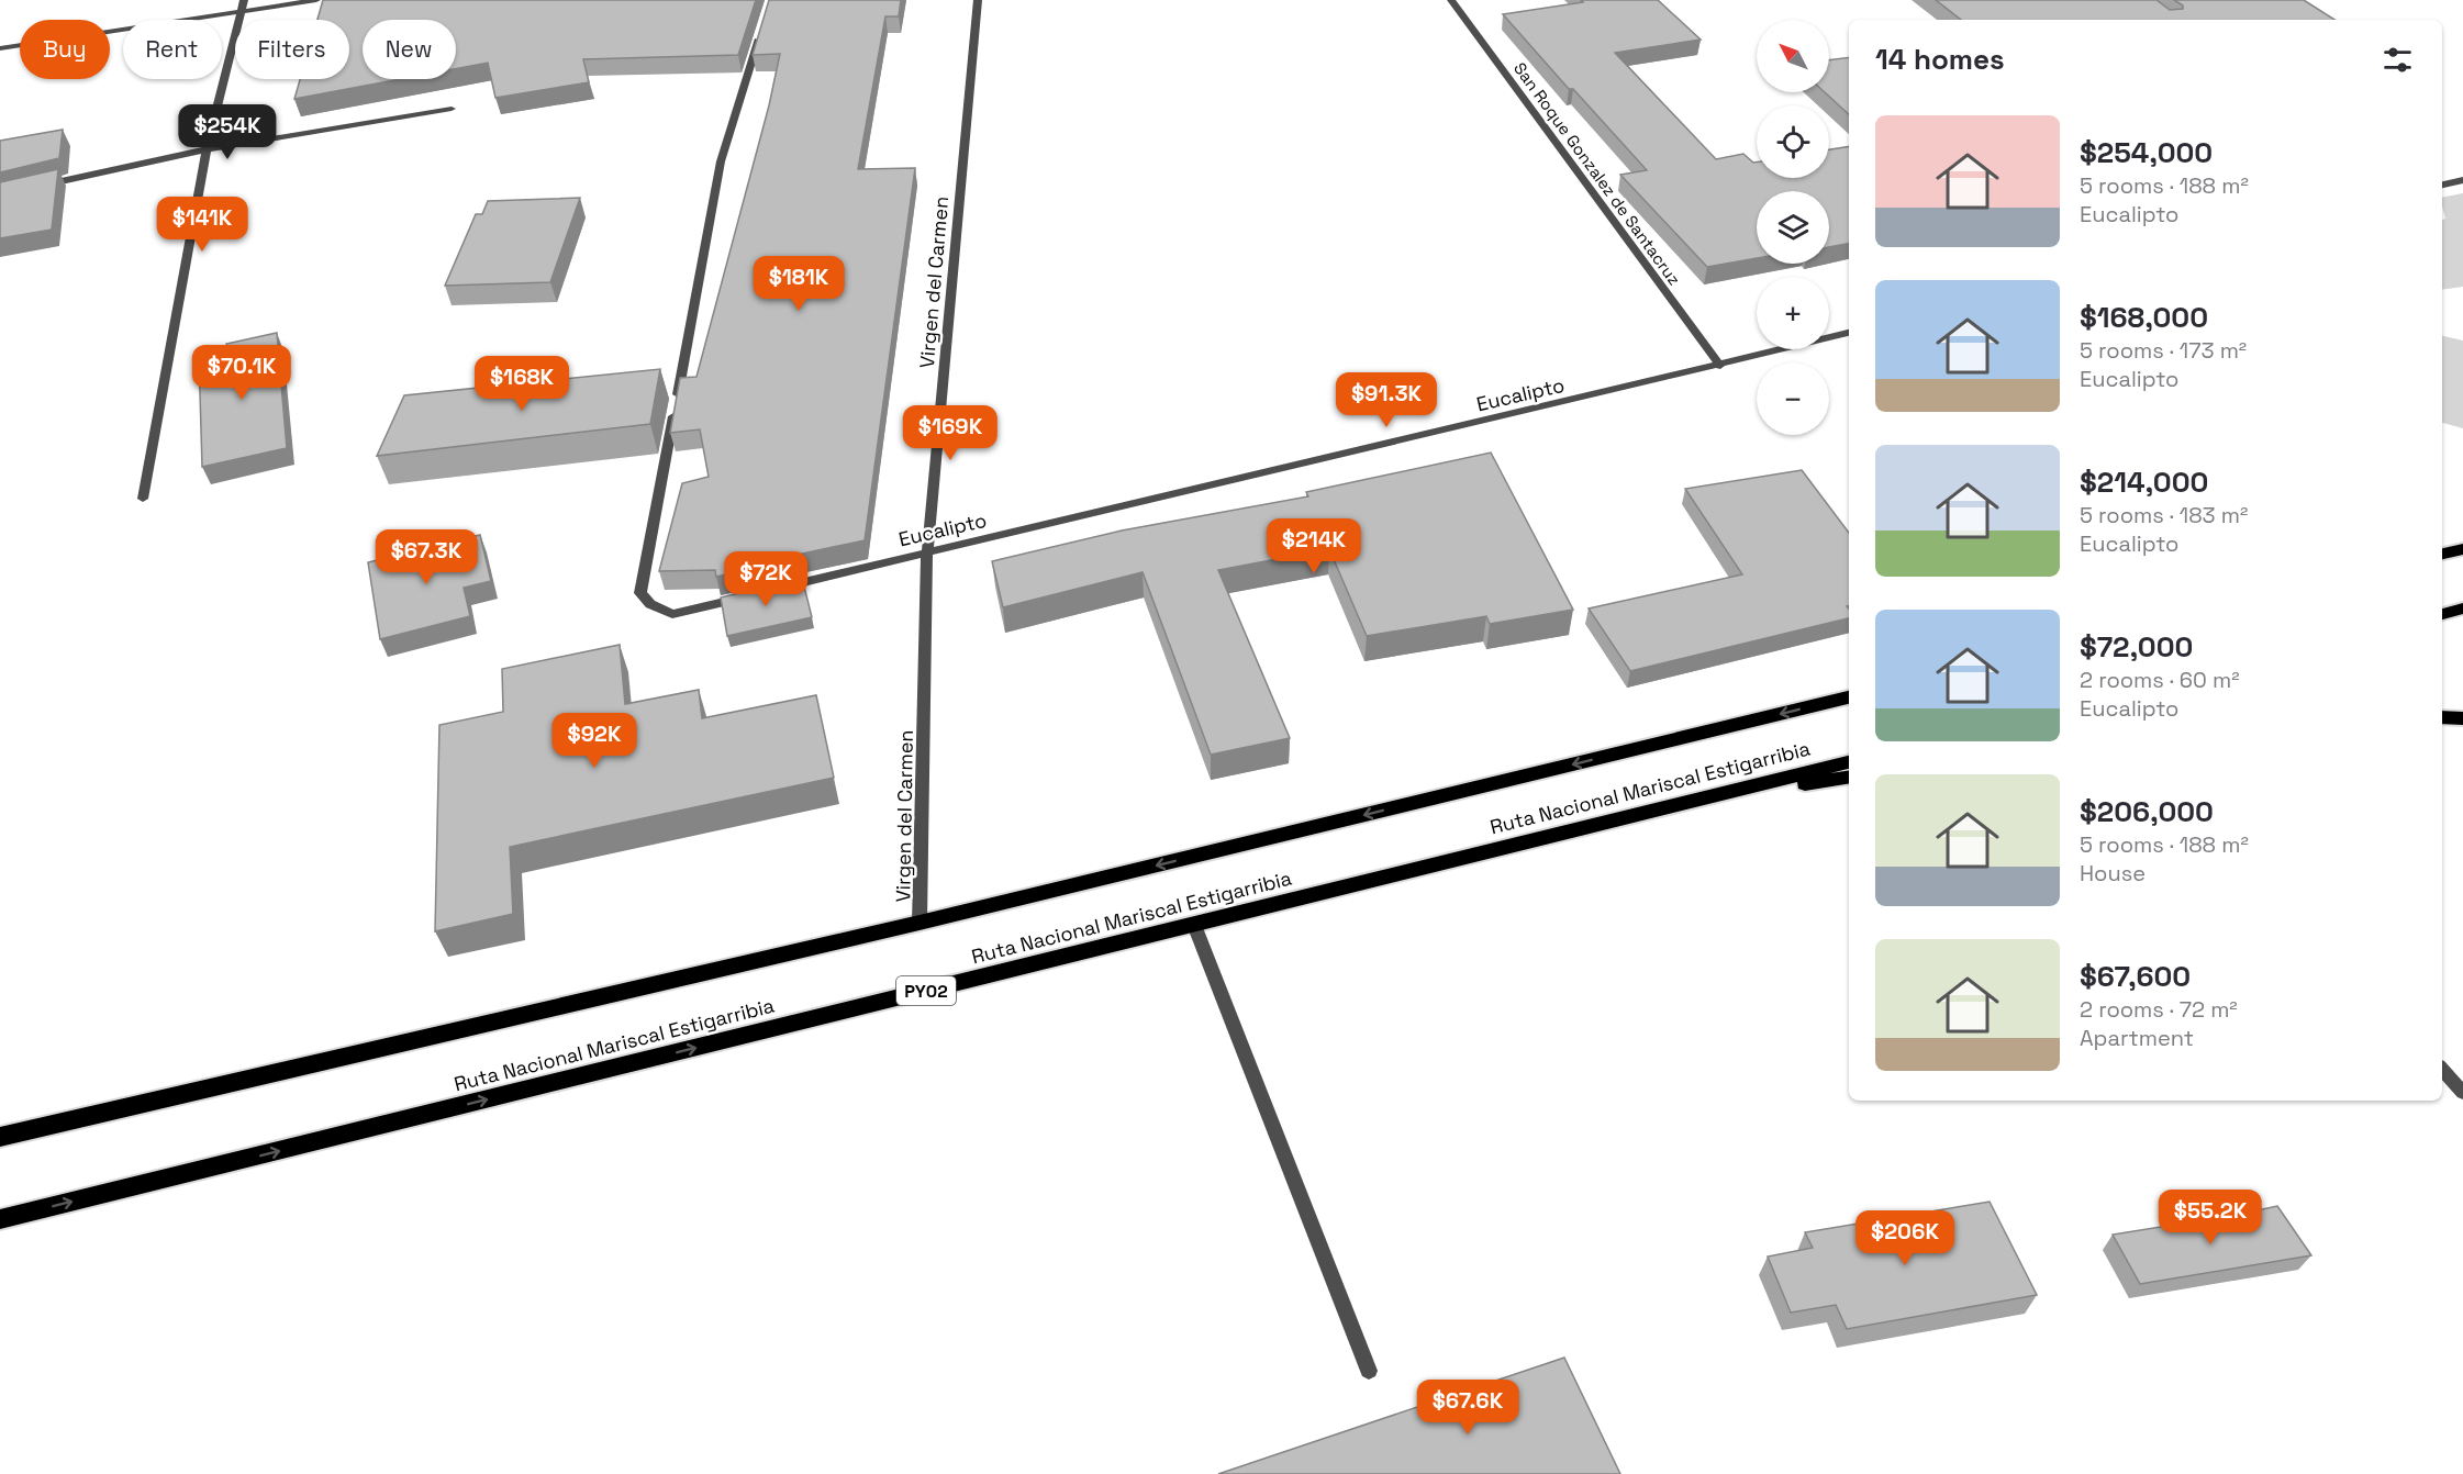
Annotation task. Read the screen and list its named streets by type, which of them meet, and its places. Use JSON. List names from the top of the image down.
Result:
{
  "streets": {
    "highway": ["Ruta Nacional Mariscal Estigarribia", "PY02"],
    "street": ["San Roque Gonzalez de Santacruz", "Virgen del Carmen", "Eucalipto"]
  },
  "crossings": [
    ["San Roque Gonzalez de Santacruz", "Eucalipto"],
    ["Virgen del Carmen", "Eucalipto"],
    ["Virgen del Carmen", "Ruta Nacional Mariscal Estigarribia"]
  ],
  "north": "top left",
  "page": {
    "map_buttons": ["+", "−"],
    "chip": [
      "Buy",
      "Rent",
      "Filters",
      "New"
    ],
    "heading": "14 homes",
    "list": [
      {
        "name": "$254,000",
        "note": "5 rooms · 188 m² · Eucalipto"
      },
      {
        "name": "$168,000",
        "note": "5 rooms · 173 m² · Eucalipto"
      },
      {
        "name": "$214,000",
        "note": "5 rooms · 183 m² · Eucalipto"
      },
      {
        "name": "$72,000",
        "note": "2 rooms · 60 m² · Eucalipto"
      },
      {
        "name": "$206,000",
        "note": "5 rooms · 188 m² · House"
      },
      {
        "name": "$67,600",
        "note": "2 rooms · 72 m² · Apartment"
      }
    ],
    "price": [
      "$254K",
      "$141K",
      "$181K",
      "$70.1K",
      "$168K",
      "$91.3K",
      "$169K",
      "$214K",
      "$67.3K",
      "$72K",
      "$92K",
      "$55.2K",
      "$206K",
      "$67.6K"
    ]
  }
}
